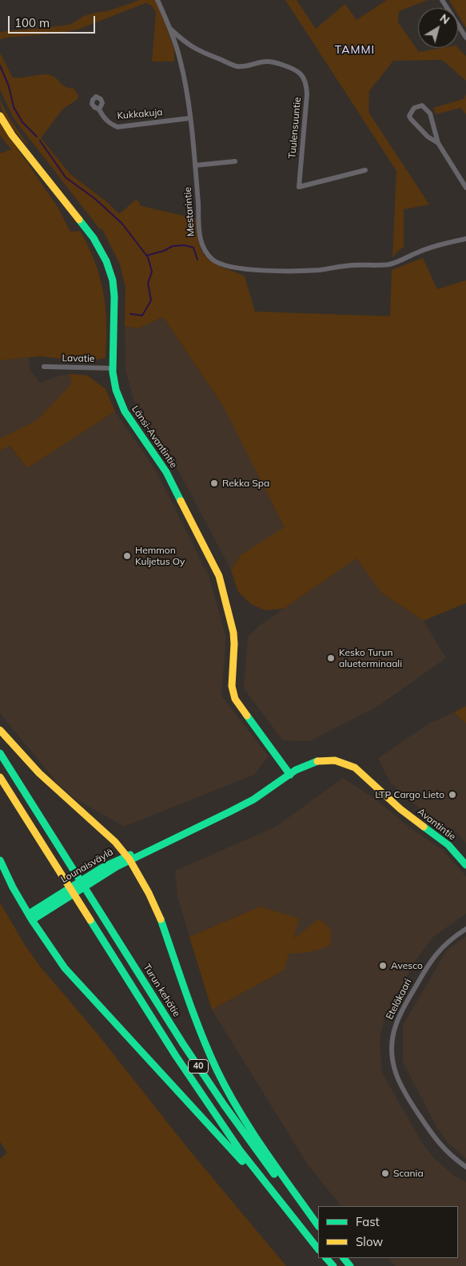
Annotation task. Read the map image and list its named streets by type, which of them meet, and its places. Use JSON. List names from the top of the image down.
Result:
{
  "streets": {
    "main road": [
      "Länsi-Avantintie",
      "Avantintie",
      "Lounaisväylä",
      "Turun kehätie",
      "40"
    ],
    "street": [
      "Kukkakuja",
      "Tuulensuuntie",
      "Mestarintie",
      "Lavatie",
      "Eteläkaari"
    ]
  },
  "crossings": [
    ["Kukkakuja", "Mestarintie"],
    ["Tuulensuuntie", "Mestarintie"],
    ["Lavatie", "Länsi-Avantintie"],
    ["Länsi-Avantintie", "Avantintie"],
    ["Länsi-Avantintie", "Lounaisväylä"],
    ["Avantintie", "Lounaisväylä"]
  ],
  "districts": ["TAMMI"],
  "places": [
    "Rekka Spa",
    "Hemmon Kuljetus Oy",
    "Kesko Turun alueterminaali",
    "LTP Cargo Lieto",
    "Avesco",
    "Scania"
  ],
  "legend": ["Fast", "Slow"],
  "scale_bar": "100 m",
  "north": "top right"
}
